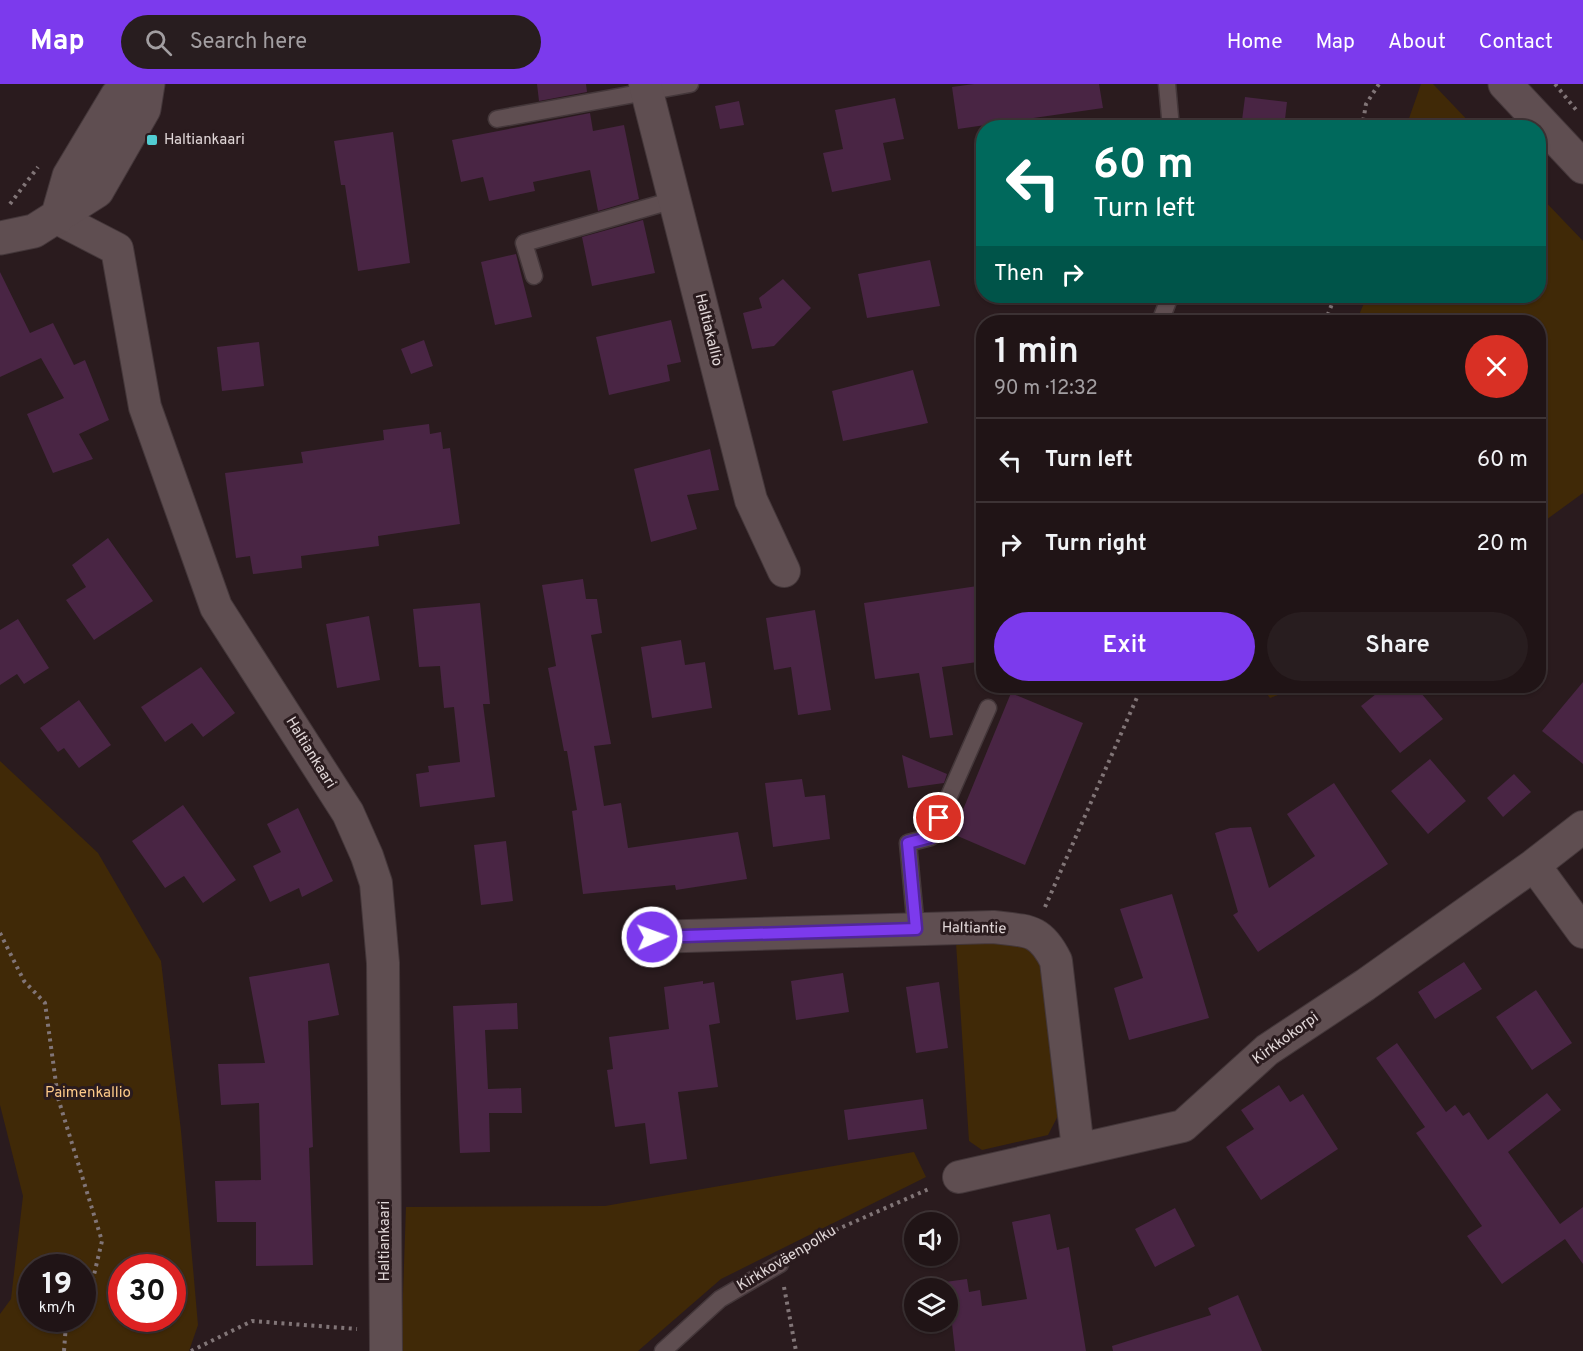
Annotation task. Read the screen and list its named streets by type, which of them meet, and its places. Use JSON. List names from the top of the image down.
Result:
{
  "streets": {
    "street": [
      "Haltiakallio",
      "Haltiankaari",
      "Haltiantie",
      "Kirkkokorpi"
    ],
    "lane": ["Kirkkoväenpolku"]
  },
  "crossings": [
    ["Kirkkokorpi", "Kirkkoväenpolku"]
  ],
  "parks": ["Paimenkallio"],
  "places": {
    "transit": ["Haltiankaari"]
  },
  "page": {
    "header": "Map",
    "search": "Search here",
    "nav": [
      "Home",
      "Map",
      "About",
      "Contact"
    ],
    "turn": ["60 m", "Turn left"],
    "then": "Then",
    "heading": ["1 min", "90 m · 12:32"],
    "list": [
      {
        "name": "Turn left",
        "value": "60 m"
      },
      {
        "name": "Turn right",
        "value": "20 m"
      }
    ],
    "buttons": ["Exit", "Share"],
    "speed": "19 km/h",
    "limit": "30"
  }
}
